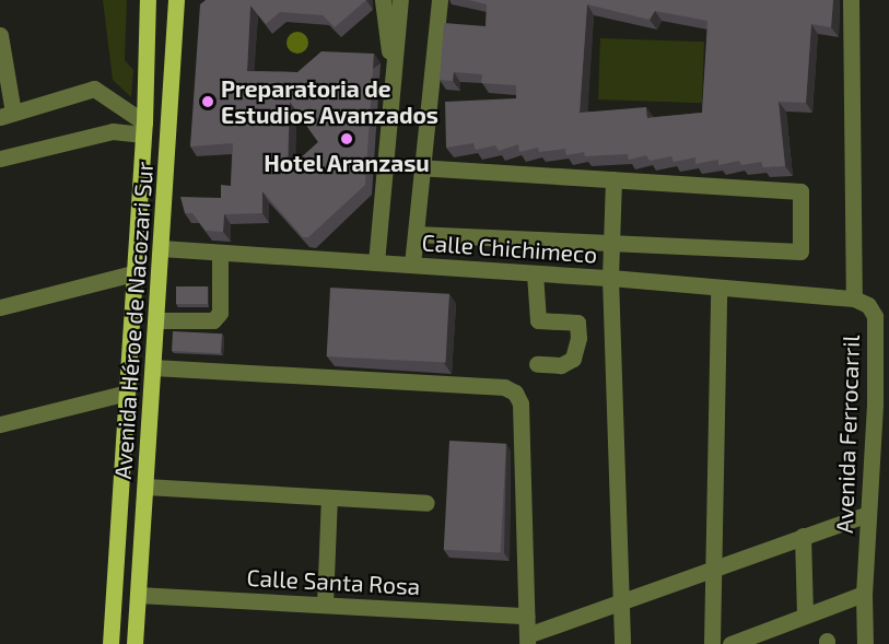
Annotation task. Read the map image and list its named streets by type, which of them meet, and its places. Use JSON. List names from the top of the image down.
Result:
{
  "streets": {
    "main road": ["Avenida Héroe de Nacozari Sur"],
    "street": ["Calle Chichimeco", "Avenida Ferrocarril", "Calle Santa Rosa"]
  },
  "crossings": [
    ["Calle Chichimeco", "Avenida Héroe de Nacozari Sur"],
    ["Calle Chichimeco", "Avenida Ferrocarril"],
    ["Avenida Héroe de Nacozari Sur", "Calle Santa Rosa"]
  ],
  "places": ["Preparatoria de Estudios Avanzados", "Hotel Aranzasu"]
}
